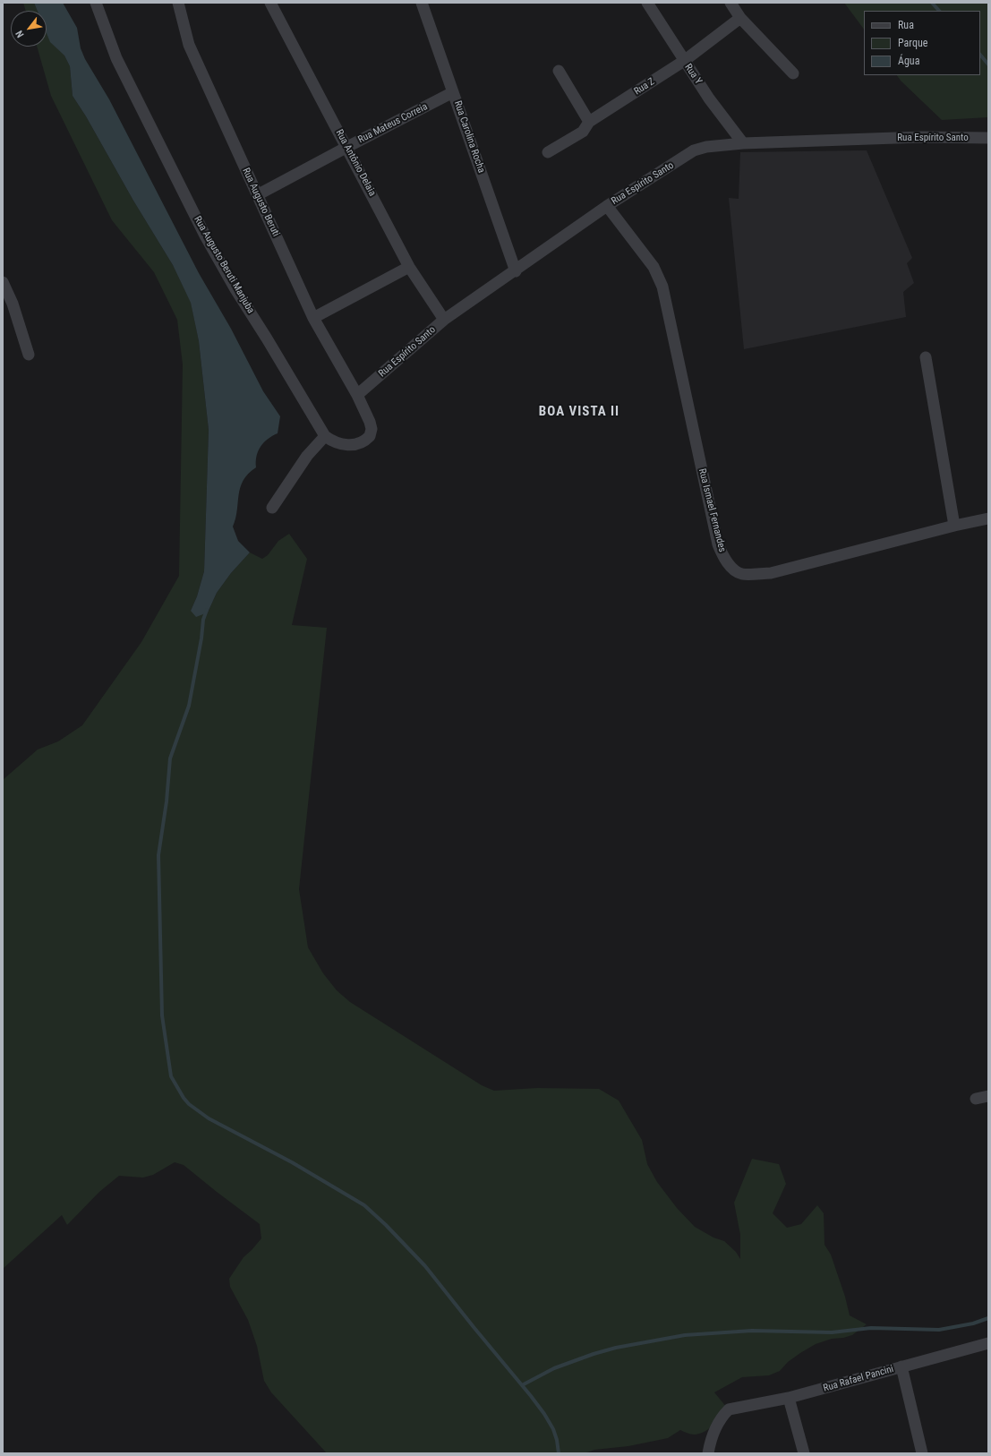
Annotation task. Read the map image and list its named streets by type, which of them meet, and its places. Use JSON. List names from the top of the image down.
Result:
{
  "streets": {
    "street": [
      "Rua Y",
      "Rua Z",
      "Rua Mateus Correia",
      "Rua Carolina Rocha",
      "Rua Espírito Santo",
      "Rua Antônio Delaia",
      "Rua Augusto Beruti",
      "Rua Augusto Beruti Manjuba",
      "Rua Ismael Fernandes",
      "Rua Rafael Pancini"
    ]
  },
  "crossings": [
    ["Rua Y", "Rua Z"],
    ["Rua Y", "Rua Espírito Santo"],
    ["Rua Mateus Correia", "Rua Carolina Rocha"],
    ["Rua Mateus Correia", "Rua Antônio Delaia"],
    ["Rua Mateus Correia", "Rua Augusto Beruti"],
    ["Rua Carolina Rocha", "Rua Espírito Santo"],
    ["Rua Espírito Santo", "Rua Antônio Delaia"],
    ["Rua Espírito Santo", "Rua Augusto Beruti"],
    ["Rua Espírito Santo", "Rua Ismael Fernandes"]
  ],
  "districts": ["BOA VISTA II"],
  "legend": ["Rua", "Parque", "Água"],
  "north": "bottom left"
}
